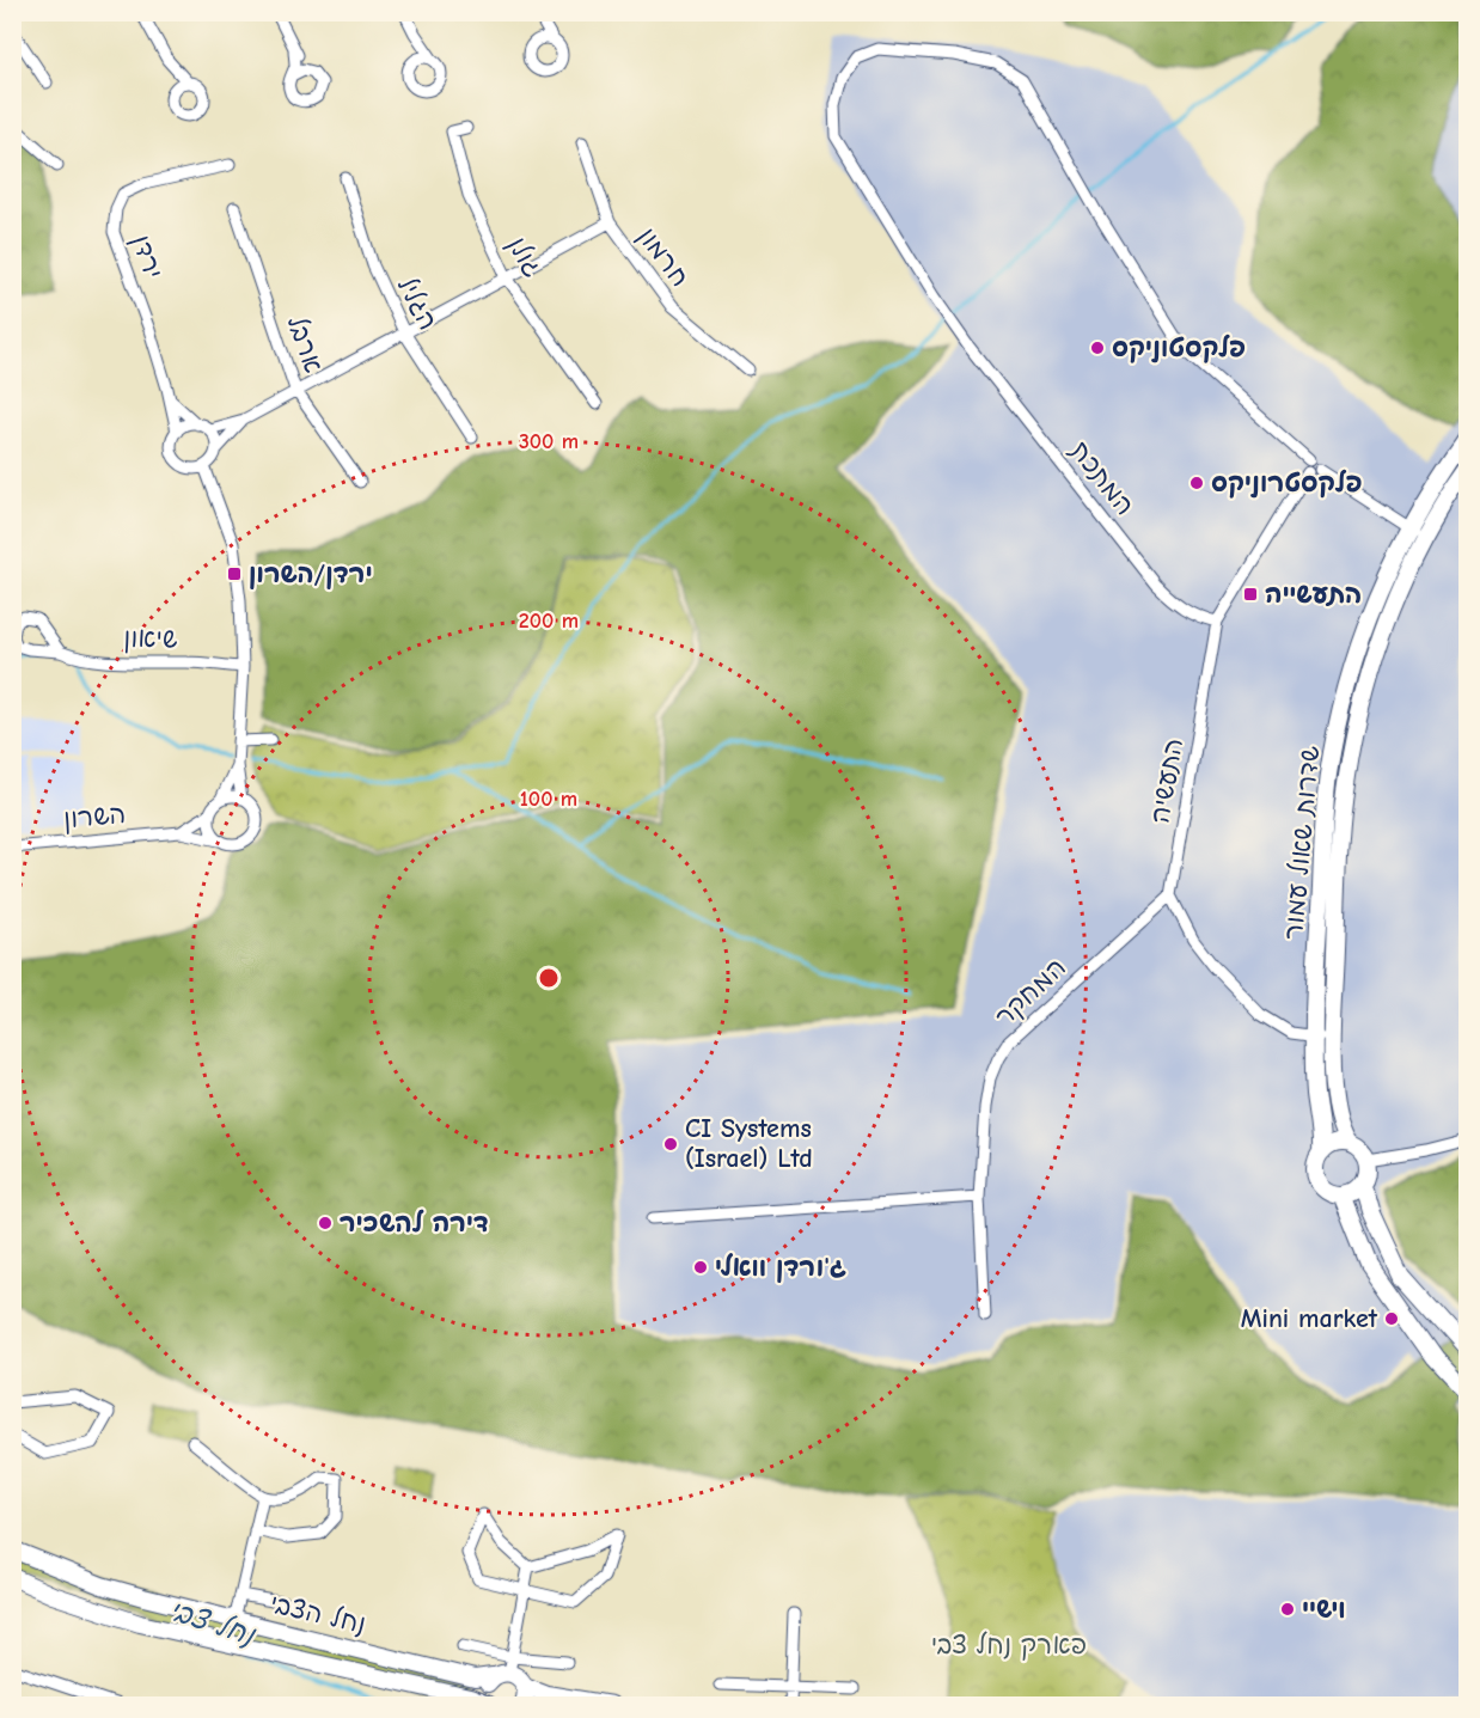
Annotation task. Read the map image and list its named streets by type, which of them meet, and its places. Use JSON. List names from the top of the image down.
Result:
{
  "streets": {
    "street": [
      "ירדן",
      "גולן",
      "חרמון",
      "הגליל",
      "ארבל",
      "המתכת",
      "שיאון",
      "התעשיה",
      "השרון",
      "שדרות שאול עמור",
      "המחקר",
      "נחל הצבי"
    ]
  },
  "crossings": [
    ["המתכת", "התעשיה"],
    ["המתכת", "שדרות שאול עמור"],
    ["התעשיה", "המחקר"]
  ],
  "water": ["נחל צבי"],
  "parks": ["פארק נחל צבי"],
  "places": {
    "other": [
      "פלקסטוניקס",
      "פלקסטרוניקס",
      "CI Systems (Israel) Ltd",
      "דירה להשכיר",
      "ג'ורדן וואלי",
      "Mini market",
      "וישיי"
    ],
    "transit": ["ירדן/השרון", "התעשייה"]
  },
  "rings": ["300 m", "200 m", "100 m"]
}
